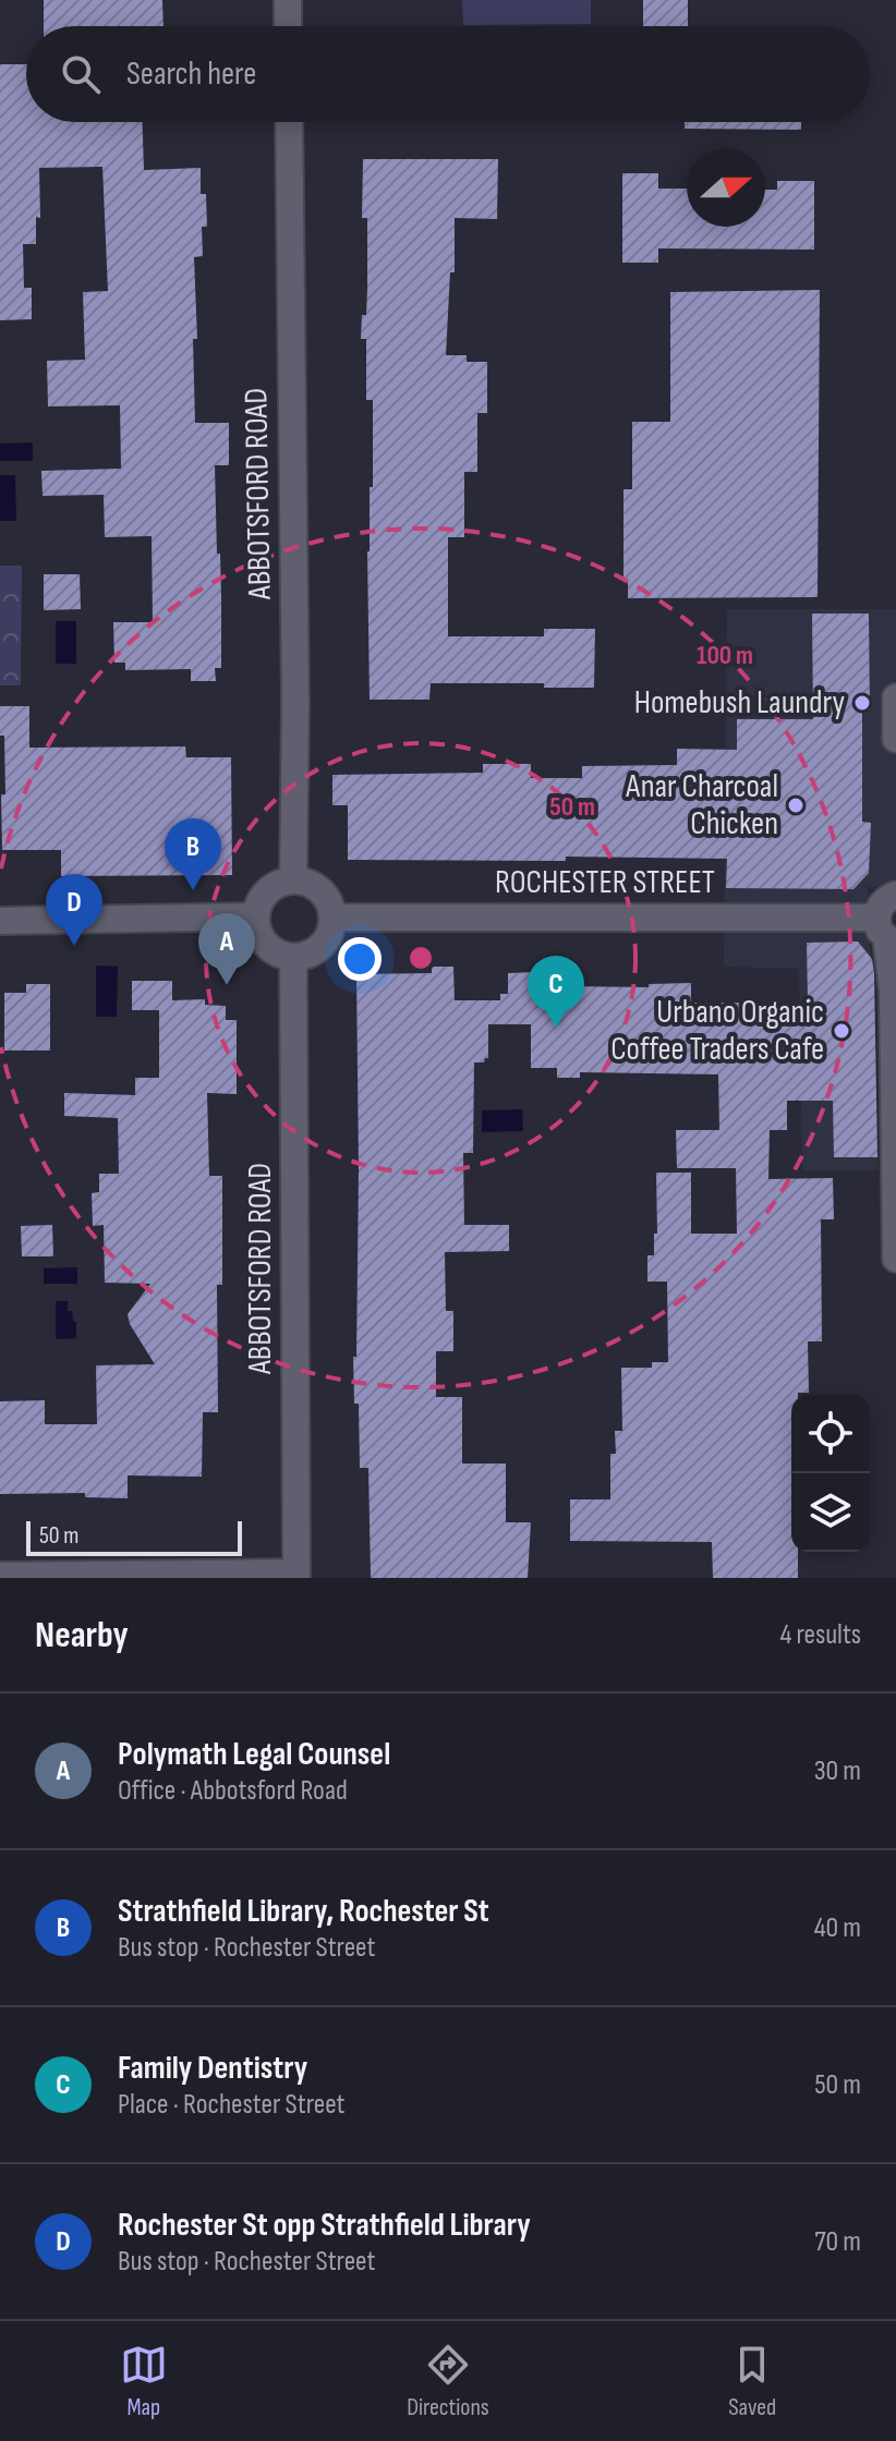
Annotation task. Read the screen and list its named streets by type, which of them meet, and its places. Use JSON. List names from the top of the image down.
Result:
{
  "streets": {
    "street": ["ABBOTSFORD ROAD", "ROCHESTER STREET"]
  },
  "crossings": [
    ["ABBOTSFORD ROAD", "ROCHESTER STREET"]
  ],
  "places": ["Homebush Laundry", "Anar Charcoal Chicken", "Urbano Organic Coffee Traders Cafe"],
  "scale_bar": "50 m",
  "north": "right",
  "page": {
    "search": "Search here",
    "pins": [
      "B",
      "D",
      "A",
      "C"
    ],
    "scale": "50 m",
    "heading": ["Nearby", "4 results"],
    "list": [
      {
        "mark": "A",
        "name": "Polymath Legal Counsel",
        "note": "Office · Abbotsford Road",
        "value": "30 m"
      },
      {
        "mark": "B",
        "name": "Strathfield Library, Rochester St",
        "note": "Bus stop · Rochester Street",
        "value": "40 m"
      },
      {
        "mark": "C",
        "name": "Family Dentistry",
        "note": "Place · Rochester Street",
        "value": "50 m"
      },
      {
        "mark": "D",
        "name": "Rochester St opp Strathfield Library",
        "note": "Bus stop · Rochester Street",
        "value": "70 m"
      }
    ],
    "nav": ["Map", "Directions", "Saved"]
  },
  "rings": ["100 m", "50 m"]
}
